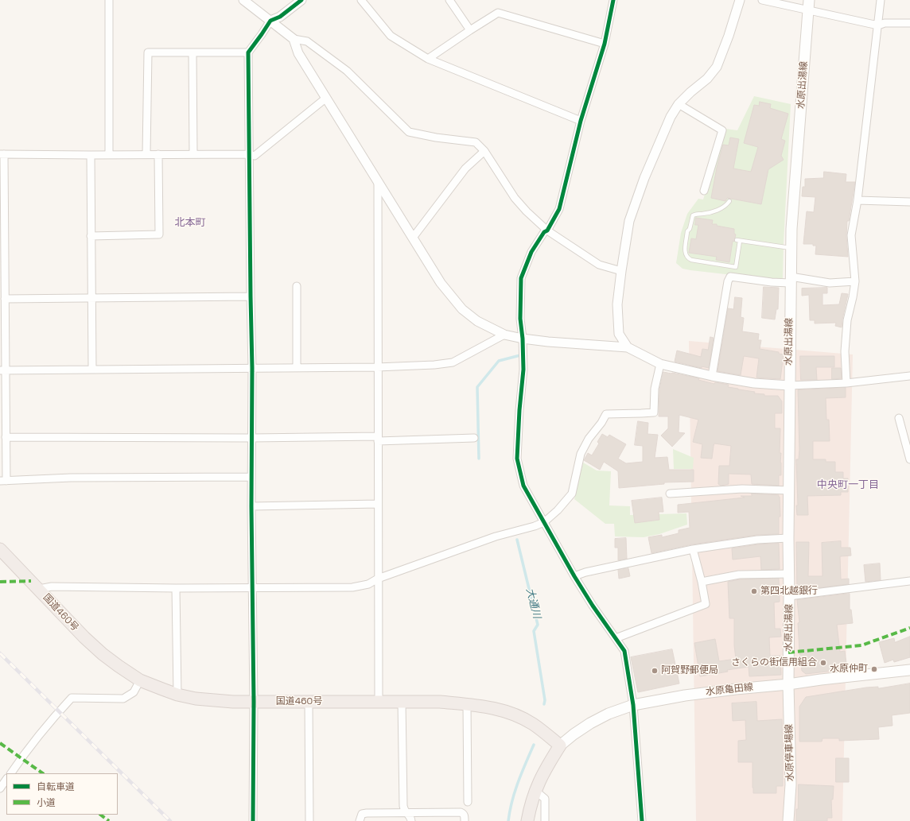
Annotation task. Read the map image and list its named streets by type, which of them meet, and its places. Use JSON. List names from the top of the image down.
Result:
{
  "streets": {
    "highway": ["国道460号"],
    "main road": ["水原出湯線", "水原亀田線", "水原停車場線"]
  },
  "crossings": [
    ["水原出湯線", "水原亀田線"],
    ["水原出湯線", "水原停車場線"],
    ["国道460号", "水原亀田線"],
    ["水原亀田線", "水原停車場線"]
  ],
  "districts": ["北本町", "中央町一丁目"],
  "water": ["大通川"],
  "places": [
    "第四北越銀行",
    "さくらの街信用組合",
    "水原仲町",
    "阿賀野郵便局"
  ],
  "legend": ["自転車道", "小道"]
}
